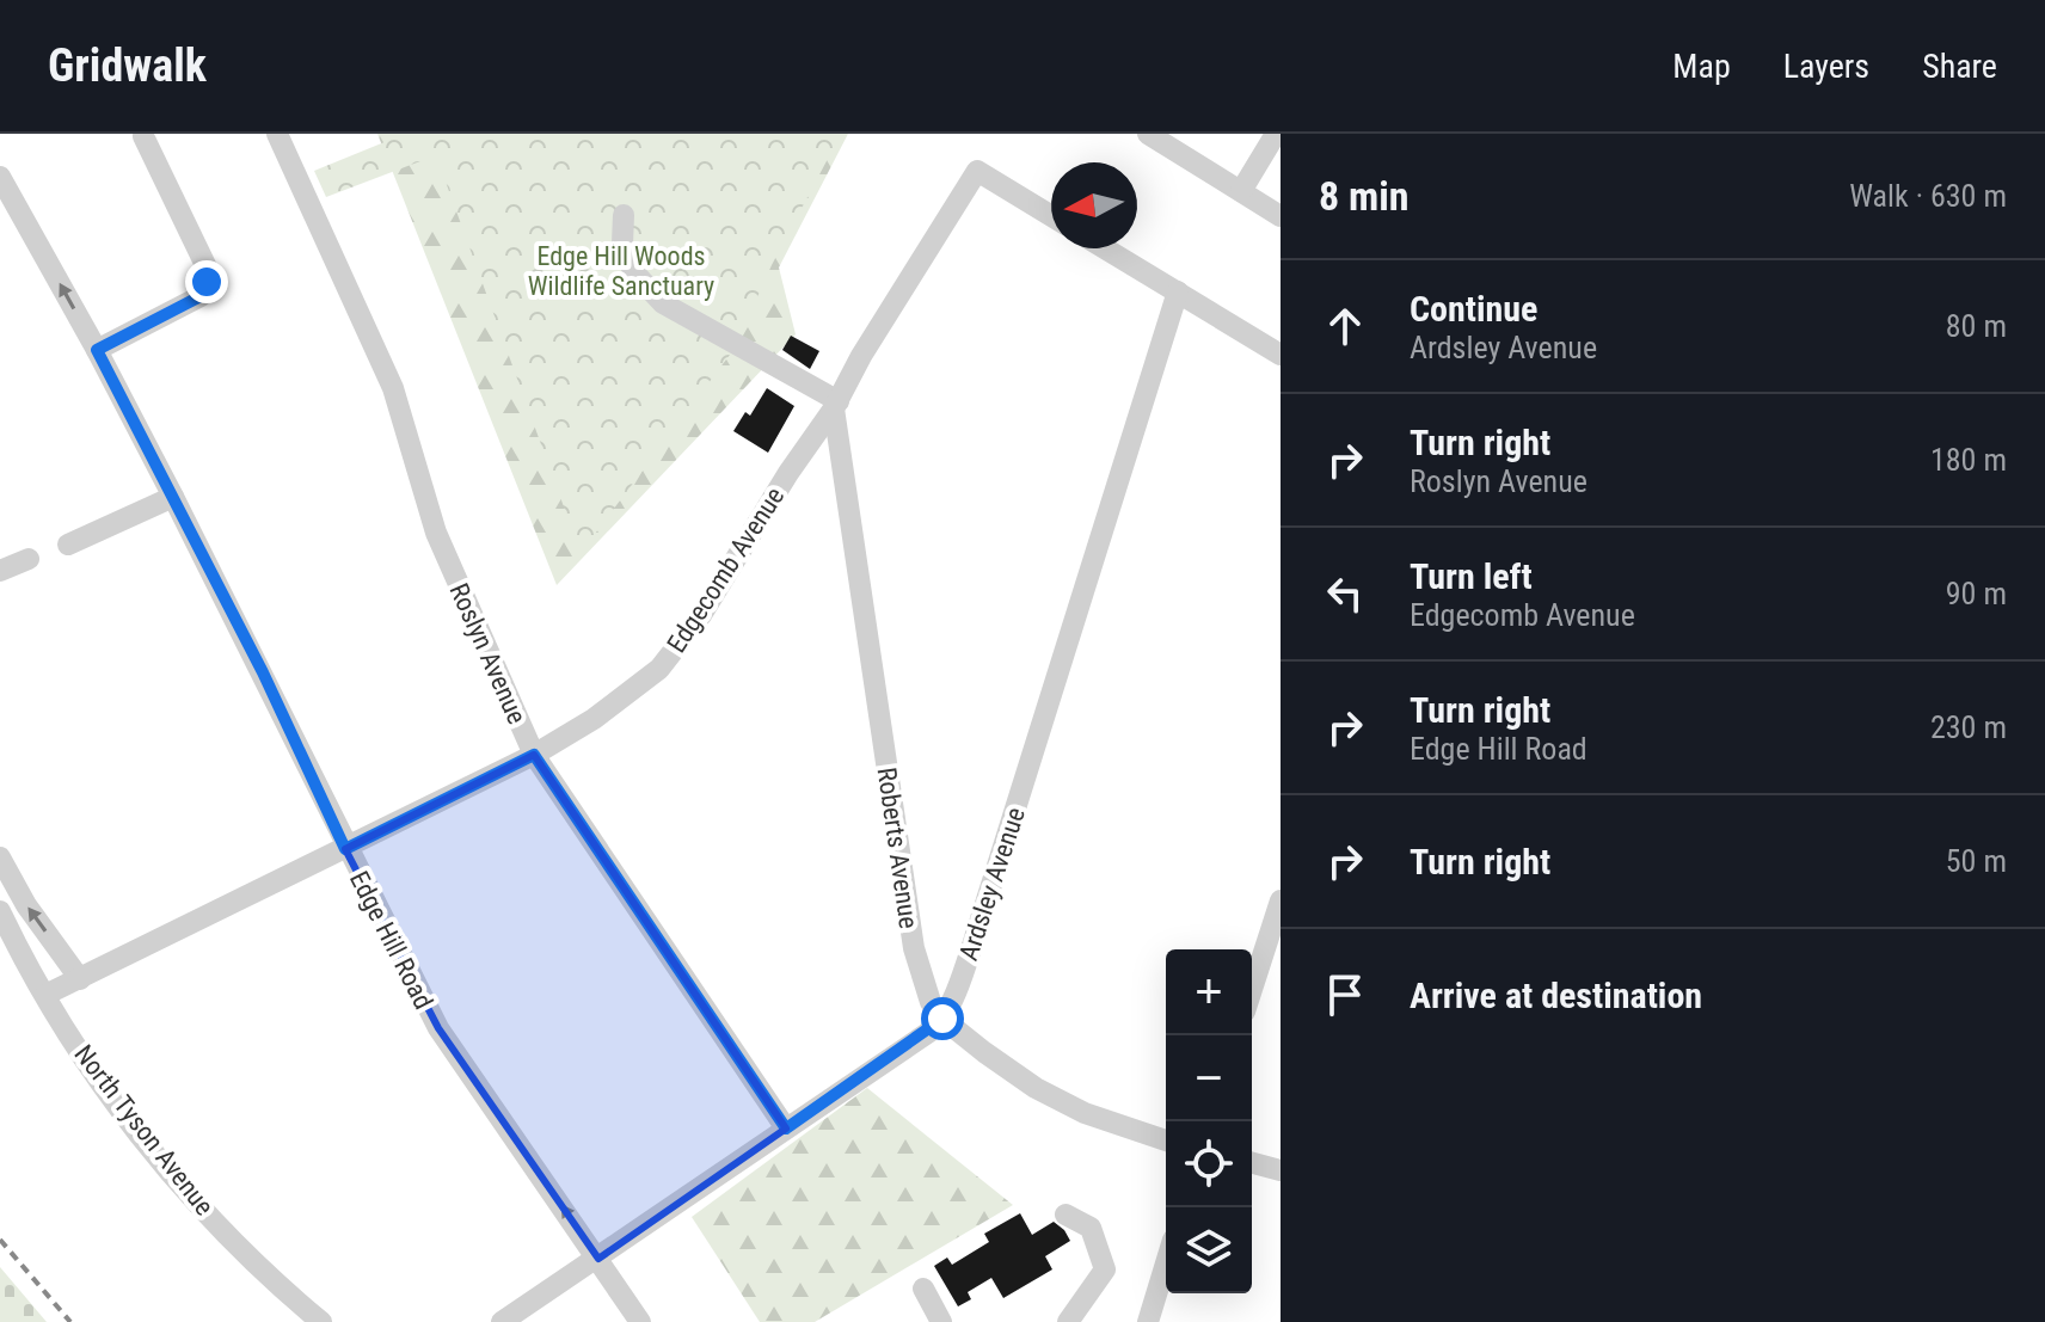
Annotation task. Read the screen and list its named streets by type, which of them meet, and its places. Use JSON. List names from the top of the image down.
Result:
{
  "streets": {
    "street": [
      "Edgecomb Avenue",
      "Roslyn Avenue",
      "Roberts Avenue",
      "Ardsley Avenue",
      "Edge Hill Road",
      "North Tyson Avenue"
    ]
  },
  "crossings": [
    ["Edgecomb Avenue", "Roslyn Avenue"],
    ["Edgecomb Avenue", "Roberts Avenue"],
    ["Edgecomb Avenue", "Edge Hill Road"],
    ["Edgecomb Avenue", "North Tyson Avenue"],
    ["Roberts Avenue", "Ardsley Avenue"]
  ],
  "one_way": ["Edge Hill Road"],
  "parks": ["Edge Hill Woods Wildlife Sanctuary"],
  "north": "left",
  "page": {
    "header": "Gridwalk",
    "nav": ["Map", "Layers", "Share"],
    "heading": ["8 min", "Walk · 630 m"],
    "list": [
      ["Continue", "Ardsley Avenue", "80 m"],
      ["Turn right", "Roslyn Avenue", "180 m"],
      ["Turn left", "Edgecomb Avenue", "90 m"],
      ["Turn right", "Edge Hill Road", "230 m"],
      ["Turn right", "50 m"],
      "Arrive at destination"
    ],
    "map_buttons": ["+", "−"]
  }
}
